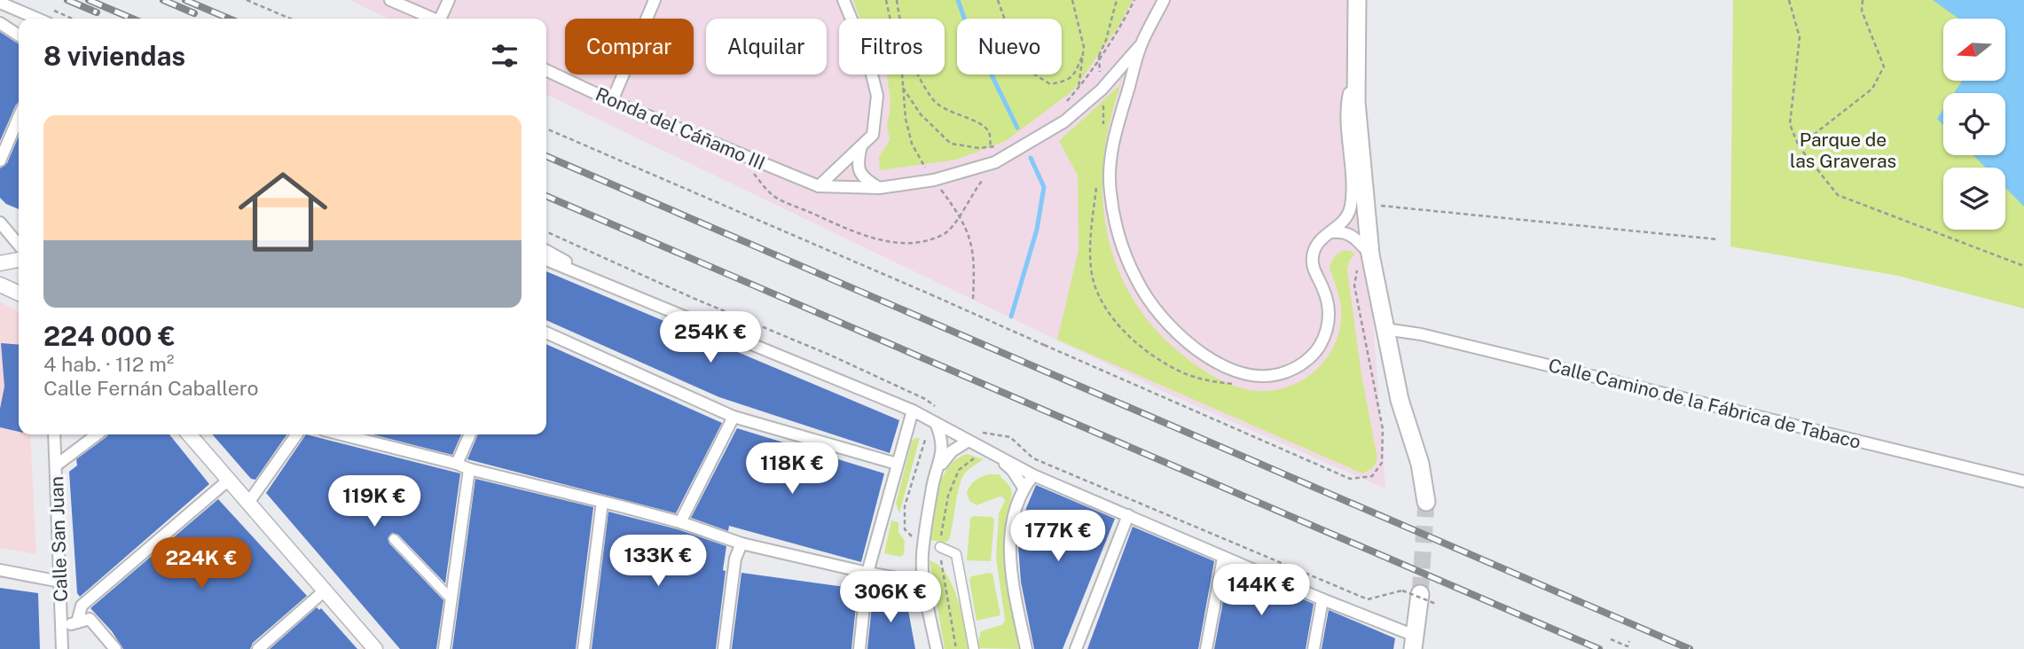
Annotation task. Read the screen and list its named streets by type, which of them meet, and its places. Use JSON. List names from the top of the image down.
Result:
{
  "streets": {
    "street": ["Ronda del Cáñamo III", "Calle Camino de la Fábrica de Tabaco", "Calle San Juan"]
  },
  "parks": ["Parque de las Graveras"],
  "north": "left",
  "page": {
    "chip": [
      "Comprar",
      "Alquilar",
      "Filtros",
      "Nuevo"
    ],
    "heading": "8 viviendas",
    "list": [
      {
        "name": "224 000 €",
        "note": "4 hab. · 112 m² · Calle Fernán Caballero"
      }
    ],
    "price": [
      "254K €",
      "118K €",
      "119K €",
      "177K €",
      "133K €",
      "224K €",
      "144K €",
      "306K €"
    ]
  }
}
